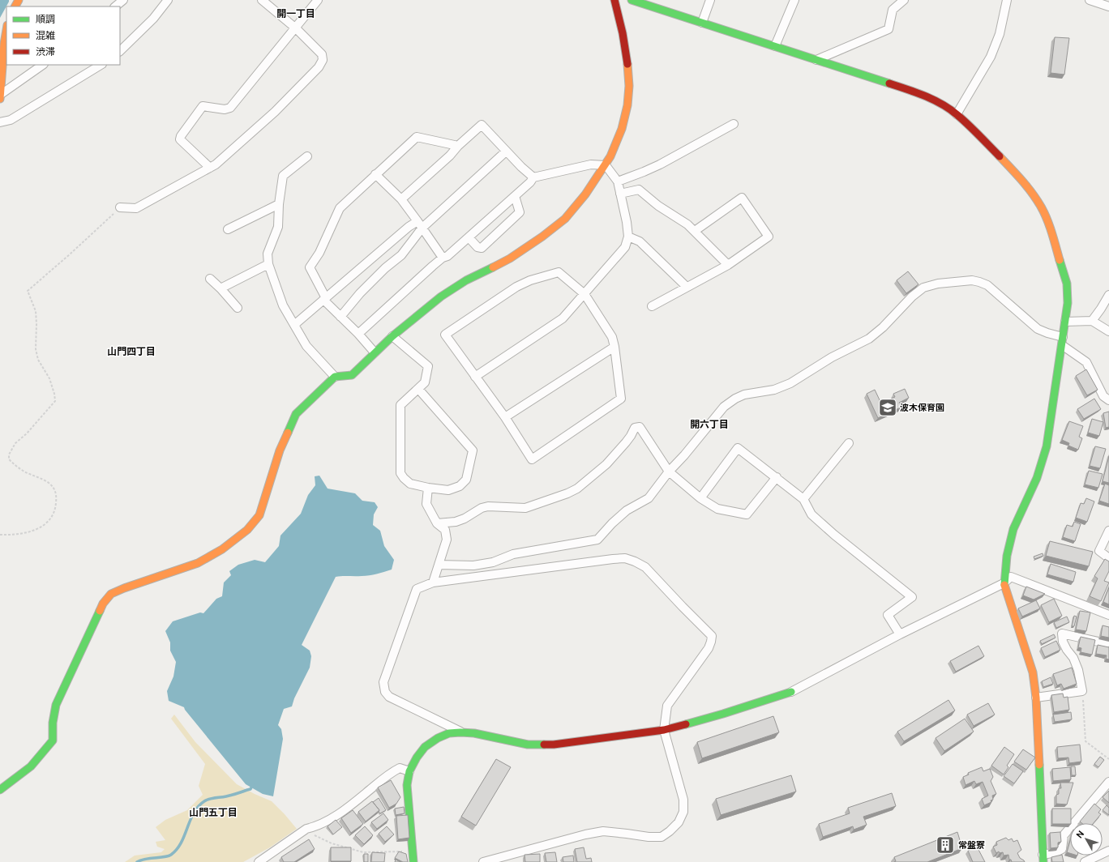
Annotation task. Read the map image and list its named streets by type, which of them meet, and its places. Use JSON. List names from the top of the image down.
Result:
{
  "districts": [
    "開一丁目",
    "山門四丁目",
    "開六丁目",
    "山門五丁目"
  ],
  "places": {
    "school or university": ["波木保育園"],
    "building": ["常盤寮"]
  },
  "legend": ["順調", "混雑", "渋滞"],
  "north": "top left"
}
